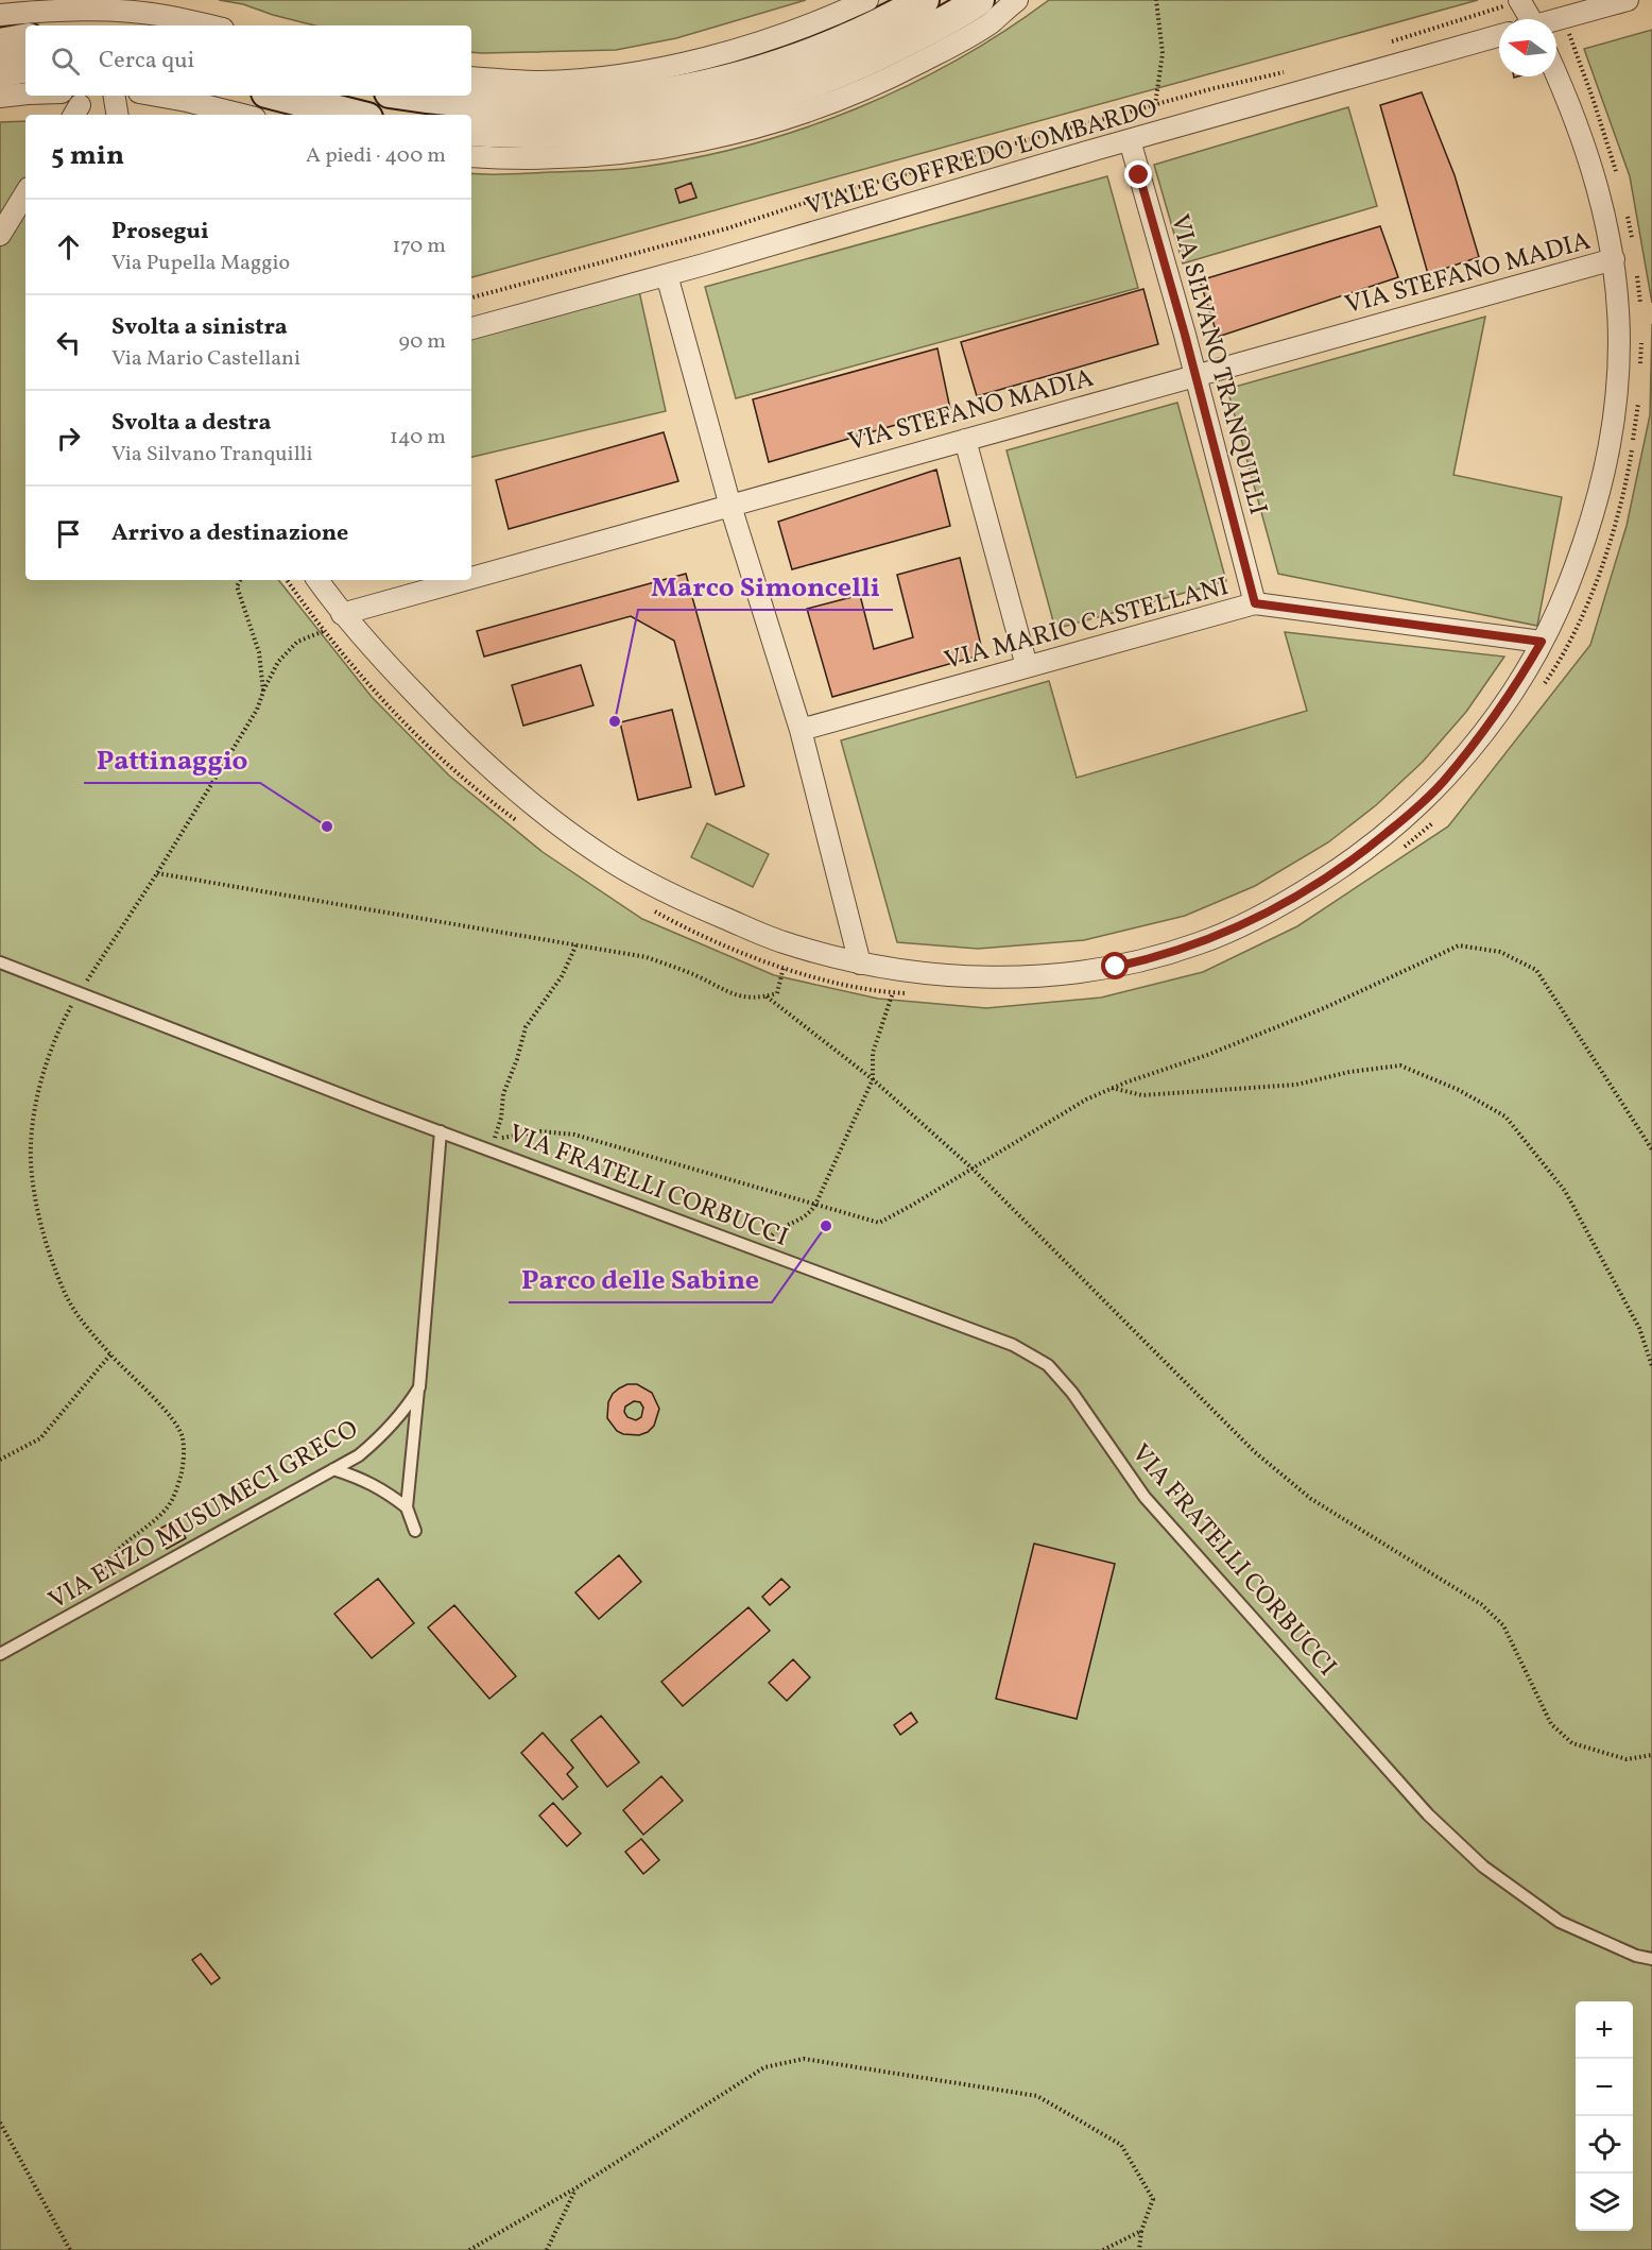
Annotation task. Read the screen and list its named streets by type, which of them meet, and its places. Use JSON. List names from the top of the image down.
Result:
{
  "streets": {
    "street": [
      "VIALE GOFFREDO LOMBARDO",
      "VIA STEFANO MADIA",
      "VIA SILVANO TRANQUILLI",
      "VIA MARIO CASTELLANI"
    ],
    "lane": ["VIA FRATELLI CORBUCCI", "VIA ENZO MUSUMECI GRECO"]
  },
  "crossings": [
    ["VIALE GOFFREDO LOMBARDO", "VIA SILVANO TRANQUILLI"],
    ["VIA STEFANO MADIA", "VIA SILVANO TRANQUILLI"],
    ["VIA SILVANO TRANQUILLI", "VIA MARIO CASTELLANI"],
    ["VIA FRATELLI CORBUCCI", "VIA ENZO MUSUMECI GRECO"]
  ],
  "places": ["Marco Simoncelli", "Pattinaggio", "Parco delle Sabine"],
  "north": "left",
  "page": {
    "search": "Cerca qui",
    "heading": ["5 min", "A piedi · 400 m"],
    "list": [
      ["Prosegui", "Via Pupella Maggio", "170 m"],
      ["Svolta a sinistra", "Via Mario Castellani", "90 m"],
      ["Svolta a destra", "Via Silvano Tranquilli", "140 m"],
      "Arrivo a destinazione"
    ],
    "map_buttons": ["+", "−"]
  }
}
